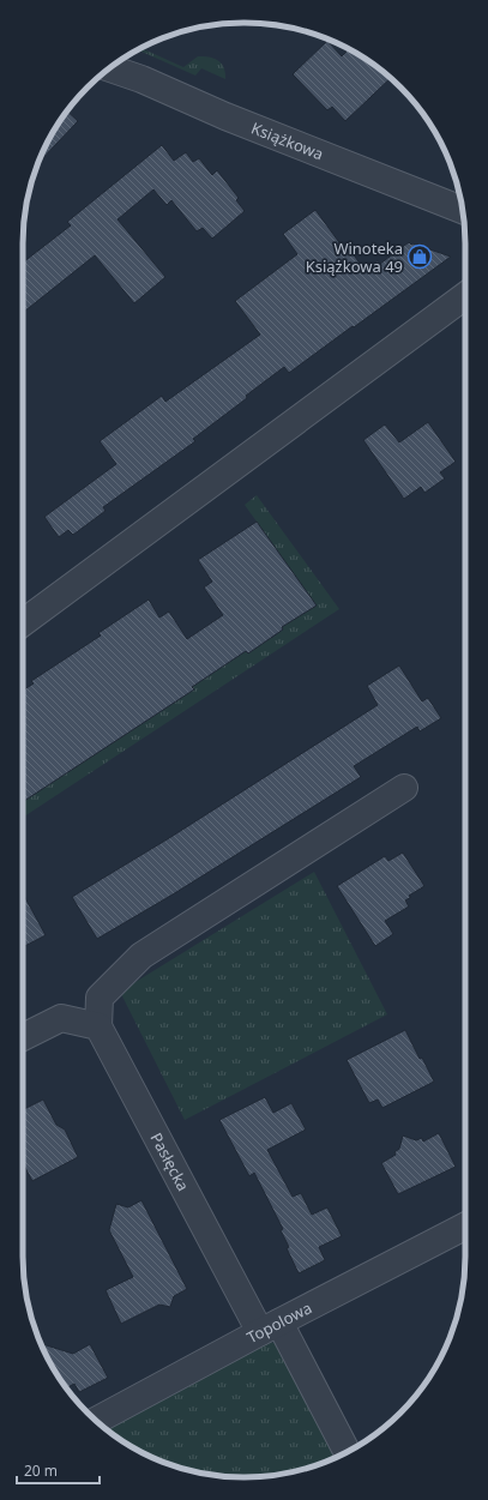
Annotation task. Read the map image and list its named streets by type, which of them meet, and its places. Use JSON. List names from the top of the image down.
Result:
{
  "streets": {
    "street": ["Książkowa", "Pasłęcka", "Topolowa"]
  },
  "crossings": [
    ["Pasłęcka", "Topolowa"]
  ],
  "places": {
    "shop": ["Winoteka Książkowa 49"]
  },
  "scale_bar": "20 m"
}
